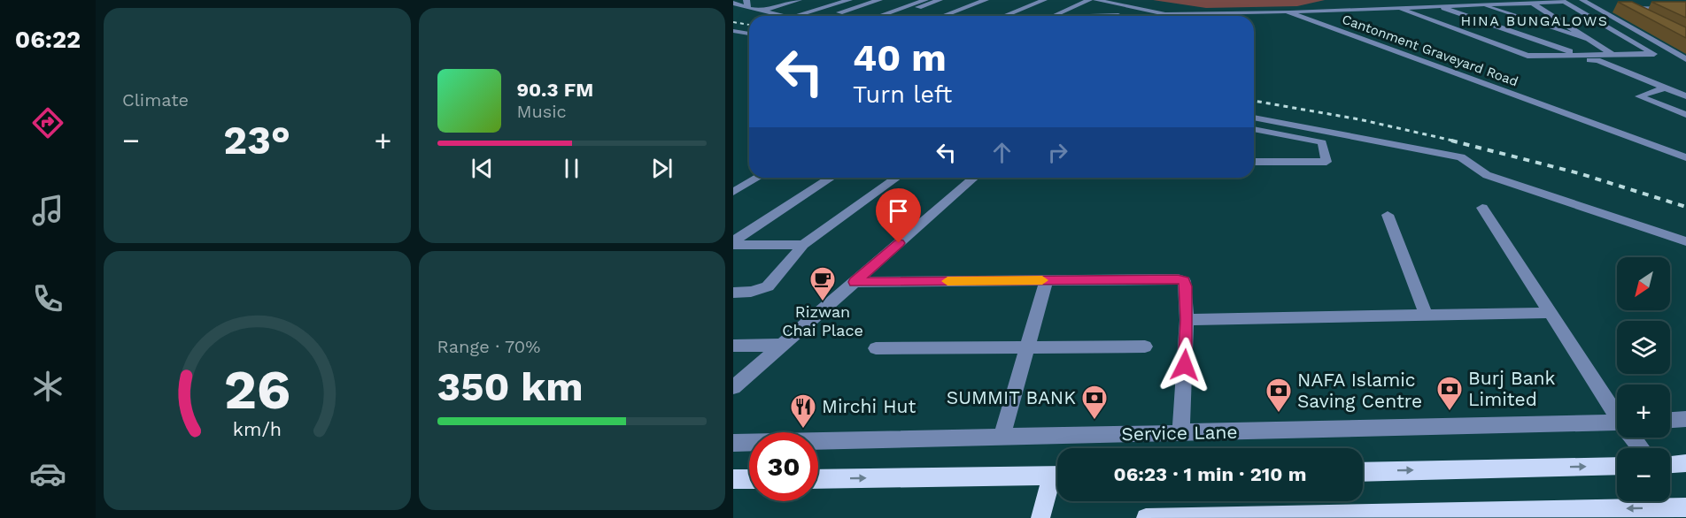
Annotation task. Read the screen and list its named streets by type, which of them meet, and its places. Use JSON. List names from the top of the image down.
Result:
{
  "streets": {
    "street": ["Cantonment Graveyard Road", "Service Lane"]
  },
  "districts": ["HINA BUNGALOWS"],
  "places": {
    "cafe": ["Rizwan Chai Place"],
    "bank": ["Burj Bank Limited", "NAFA Islamic Saving Centre", "SUMMIT BANK"],
    "restaurant": ["Mirchi Hut"]
  },
  "north": "bottom left",
  "page": {
    "tabs": "06:22",
    "tile": [
      "Climate",
      ["Range · 70%", "350 km"]
    ],
    "turn": ["40 m", "Turn left"],
    "song": ["90.3 FM", "Music"],
    "heat": ["−", "23°", "+"],
    "map_buttons": ["+", "−"],
    "limit": "30",
    "trip": "06:23 · 1 min · 210 m",
    "gauge": ["26", "km/h"]
  }
}
